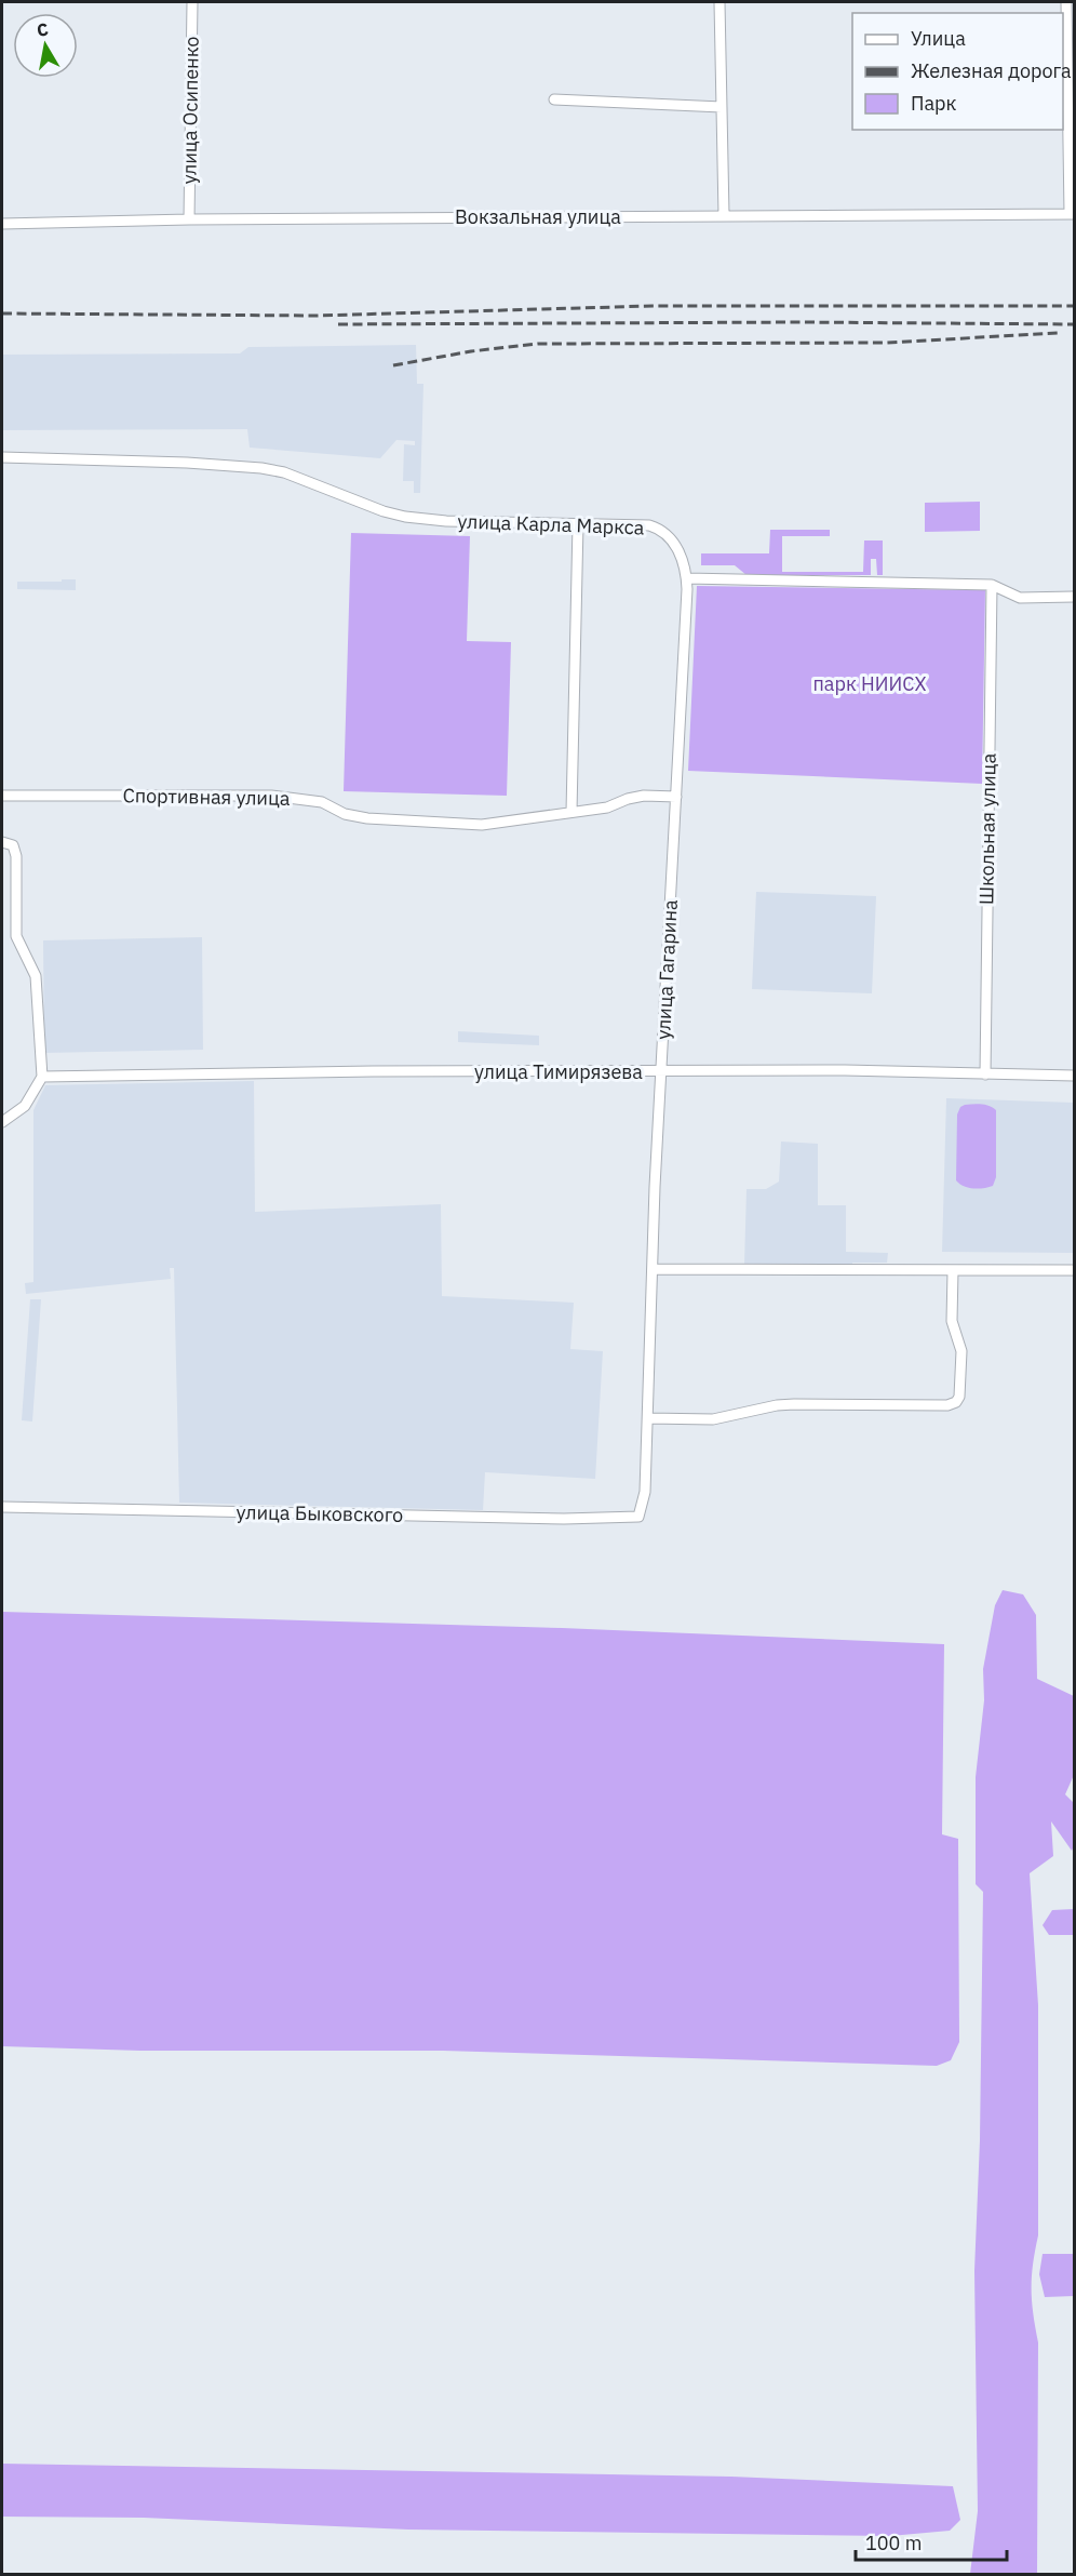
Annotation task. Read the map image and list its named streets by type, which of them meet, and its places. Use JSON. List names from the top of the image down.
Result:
{
  "streets": {
    "street": [
      "улица Осипенко",
      "Вокзальная улица",
      "улица Карла Маркса",
      "Спортивная улица",
      "Школьная улица",
      "улица Гагарина",
      "улица Тимирязева",
      "улица Быковского"
    ]
  },
  "crossings": [
    ["улица Осипенко", "Вокзальная улица"],
    ["улица Карла Маркса", "улица Гагарина"],
    ["Спортивная улица", "улица Гагарина"],
    ["Школьная улица", "улица Тимирязева"],
    ["улица Гагарина", "улица Тимирязева"],
    ["улица Гагарина", "улица Быковского"]
  ],
  "parks": ["парк НИИСХ"],
  "legend": ["Улица", "Железная дорога", "Парк"],
  "scale_bar": "100 m",
  "north": "top"
}
